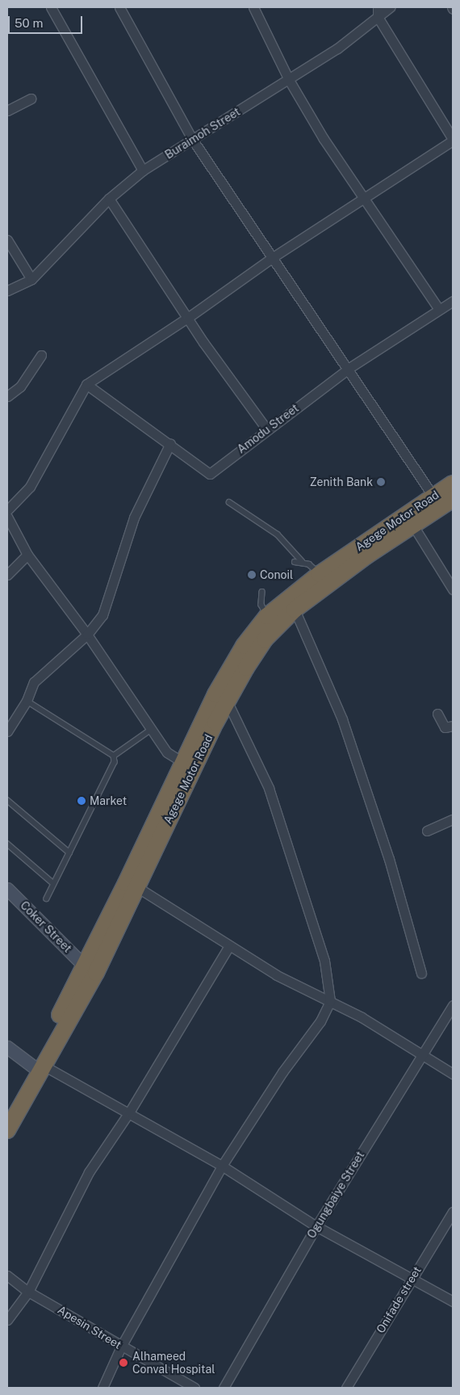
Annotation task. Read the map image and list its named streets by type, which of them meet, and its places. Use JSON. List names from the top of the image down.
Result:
{
  "streets": {
    "highway": ["Agege Motor Road"],
    "street": [
      "Buraimoh Street",
      "Amodu Street",
      "Coker Street",
      "Ogungbaiye Street",
      "Onifade street",
      "Apesin Street"
    ]
  },
  "crossings": [
    ["Agege Motor Road", "Coker Street"]
  ],
  "places": [
    "Zenith Bank",
    "Conoil",
    "Market",
    "Alhameed Conval Hospital"
  ],
  "scale_bar": "50 m"
}
